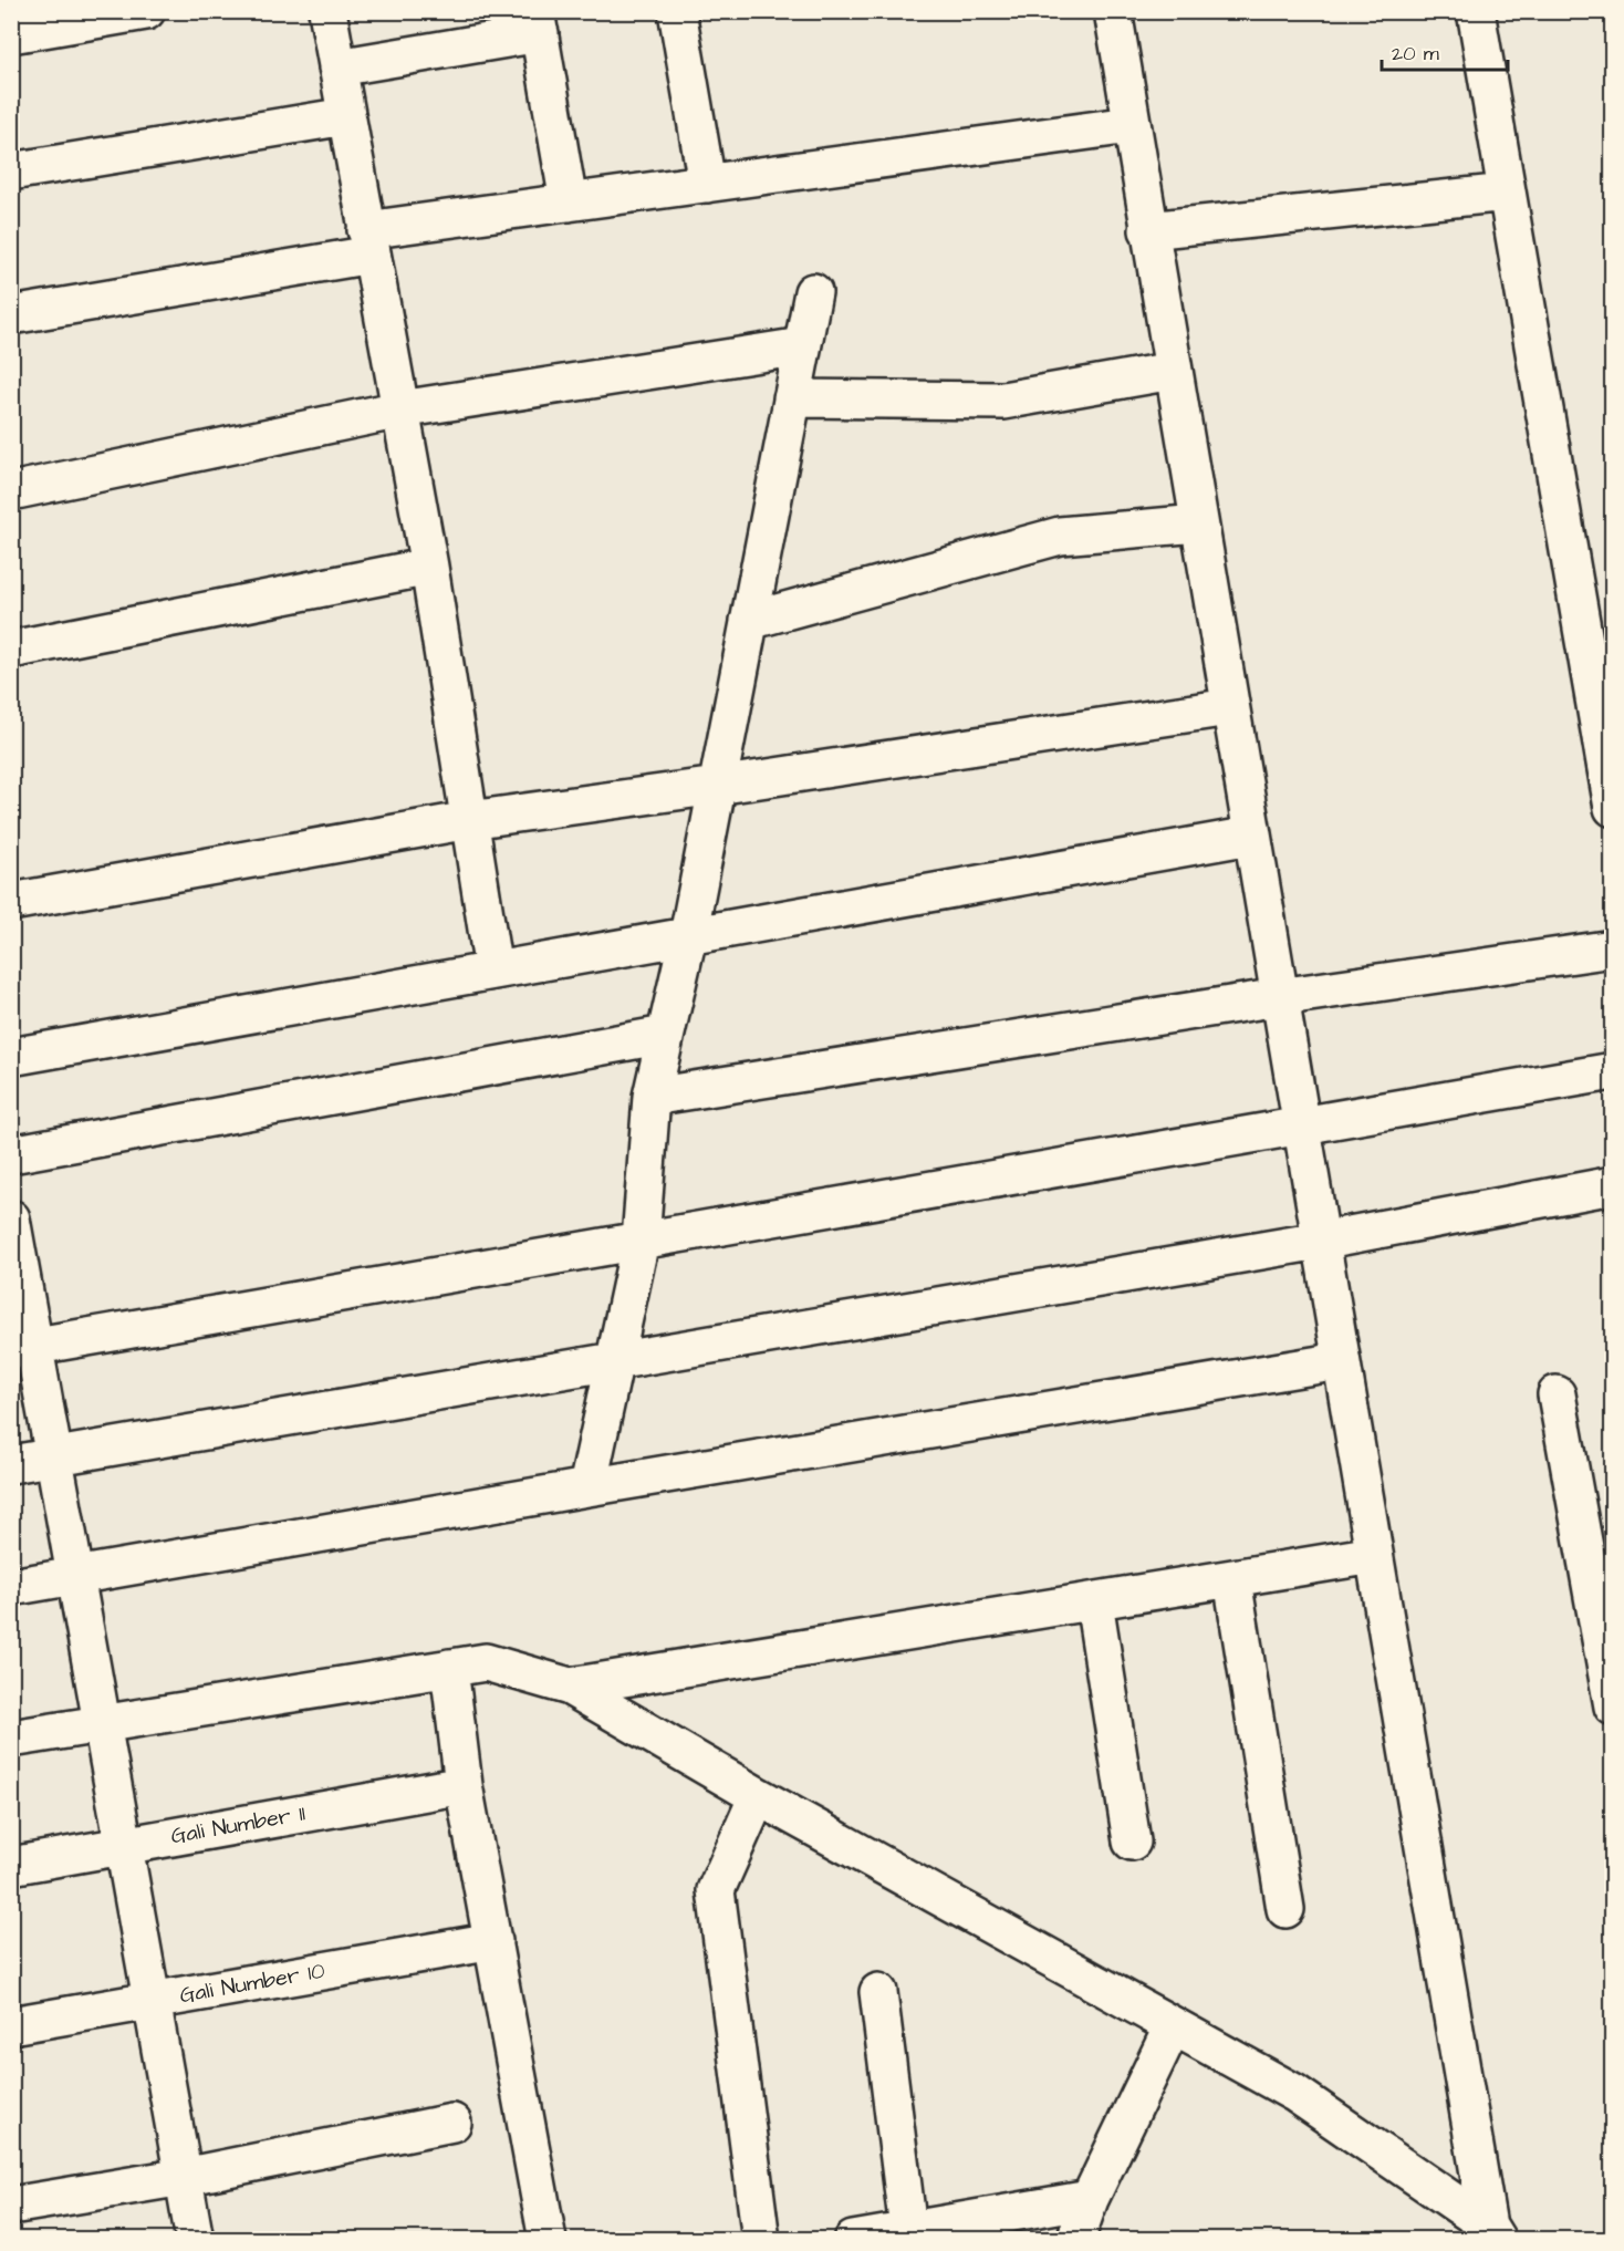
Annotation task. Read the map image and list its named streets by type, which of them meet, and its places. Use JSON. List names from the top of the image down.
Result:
{
  "streets": {
    "street": ["Gali Number 11", "Gali Number 10"]
  },
  "scale_bar": "20 m"
}
